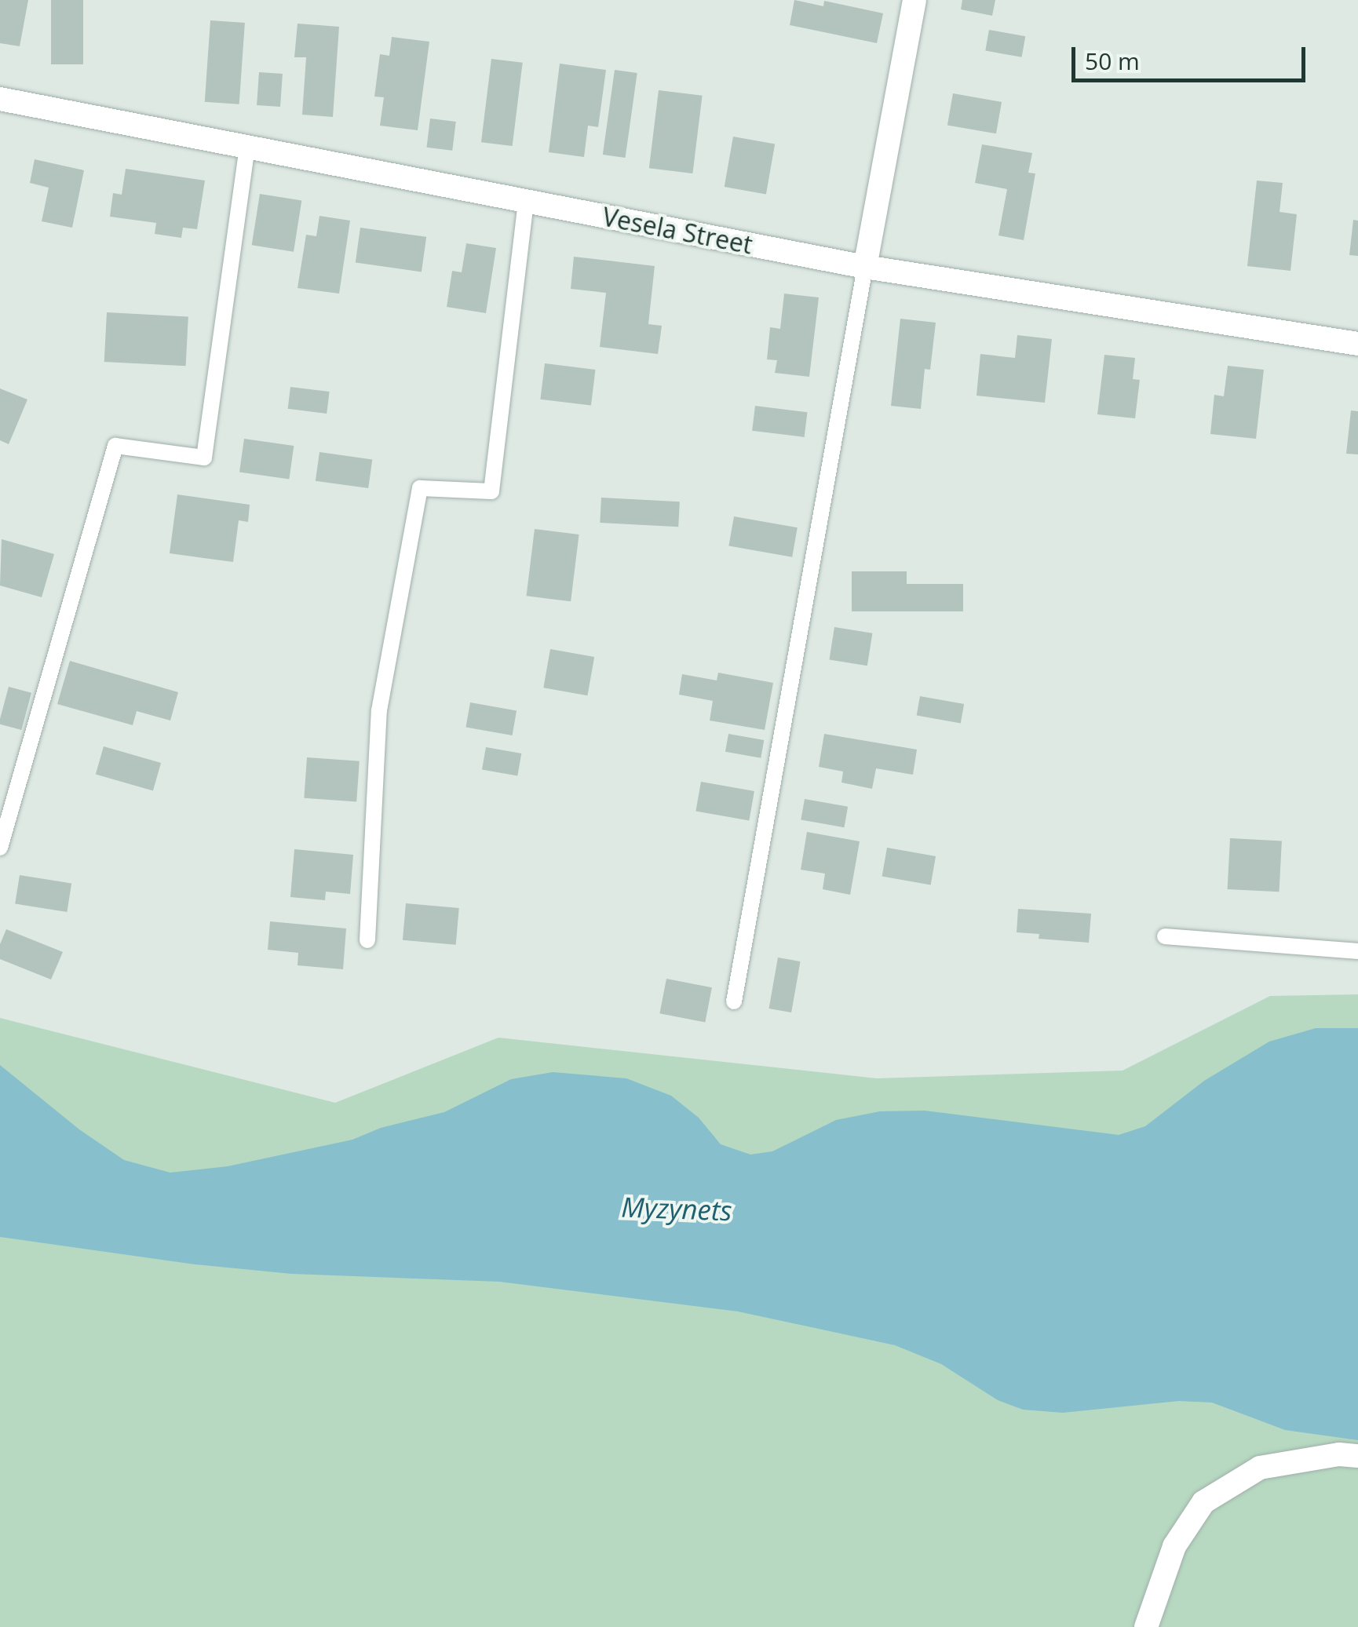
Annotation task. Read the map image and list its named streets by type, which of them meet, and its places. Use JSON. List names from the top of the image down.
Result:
{
  "streets": {
    "street": ["Vesela Street"]
  },
  "water": ["Myzynets"],
  "scale_bar": "50 m"
}
